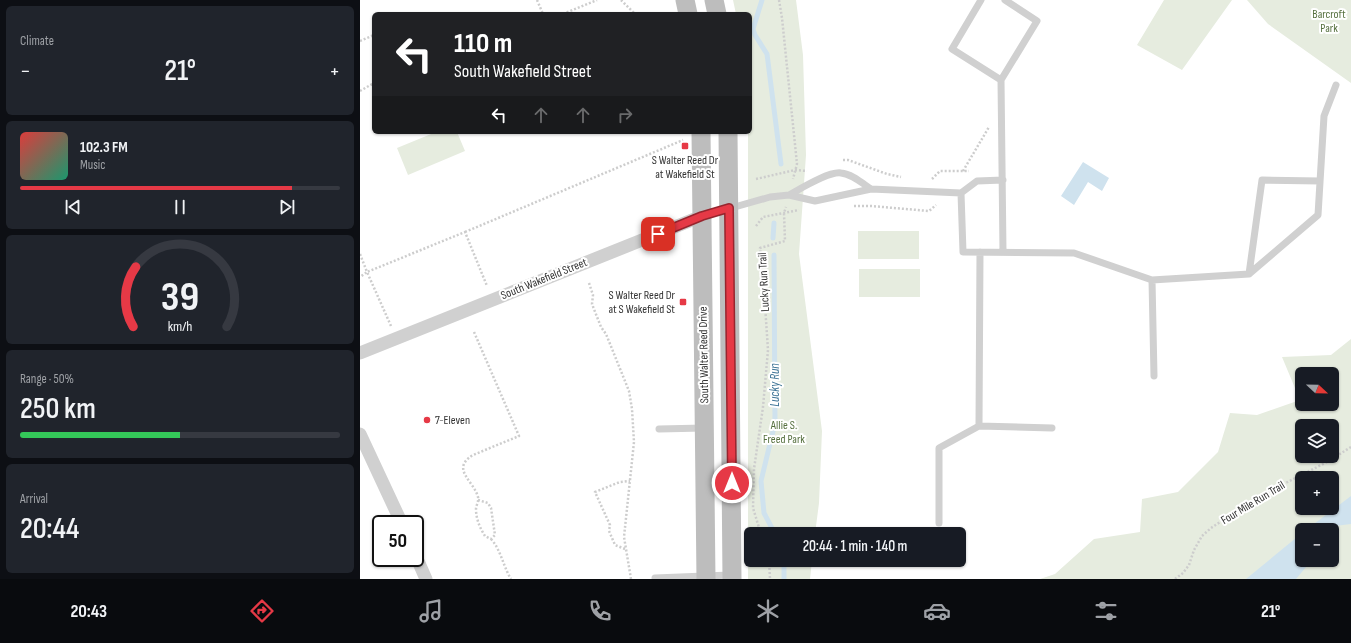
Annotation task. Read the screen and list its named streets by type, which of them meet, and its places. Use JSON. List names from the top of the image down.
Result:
{
  "streets": {
    "main road": ["South Walter Reed Drive"],
    "street": ["South Wakefield Street"],
    "path": ["Lucky Run Trail", "Four Mile Run Trail"]
  },
  "crossings": [
    ["South Wakefield Street", "Lucky Run Trail"],
    ["South Wakefield Street", "South Walter Reed Drive"]
  ],
  "water": ["Lucky Run"],
  "parks": ["Barcroft Park", "Allie S. Freed Park"],
  "places": {
    "transit": ["S Walter Reed Dr at Wakefield St", "S Walter Reed Dr at S Wakefield St"],
    "other": ["7-Eleven"]
  },
  "north": "right",
  "page": {
    "tile": [
      "Climate",
      ["Range · 50%", "250 km"],
      ["Arrival", "20:44"]
    ],
    "turn": ["110 m", "South Wakefield Street"],
    "heat": ["−", "21°", "+"],
    "song": ["102.3 FM", "Music"],
    "map_buttons": ["+", "−"],
    "limit": "50",
    "trip": "20:44 · 1 min · 140 m",
    "tabs": ["20:43", "21°"],
    "gauge": ["39", "km/h"]
  }
}
